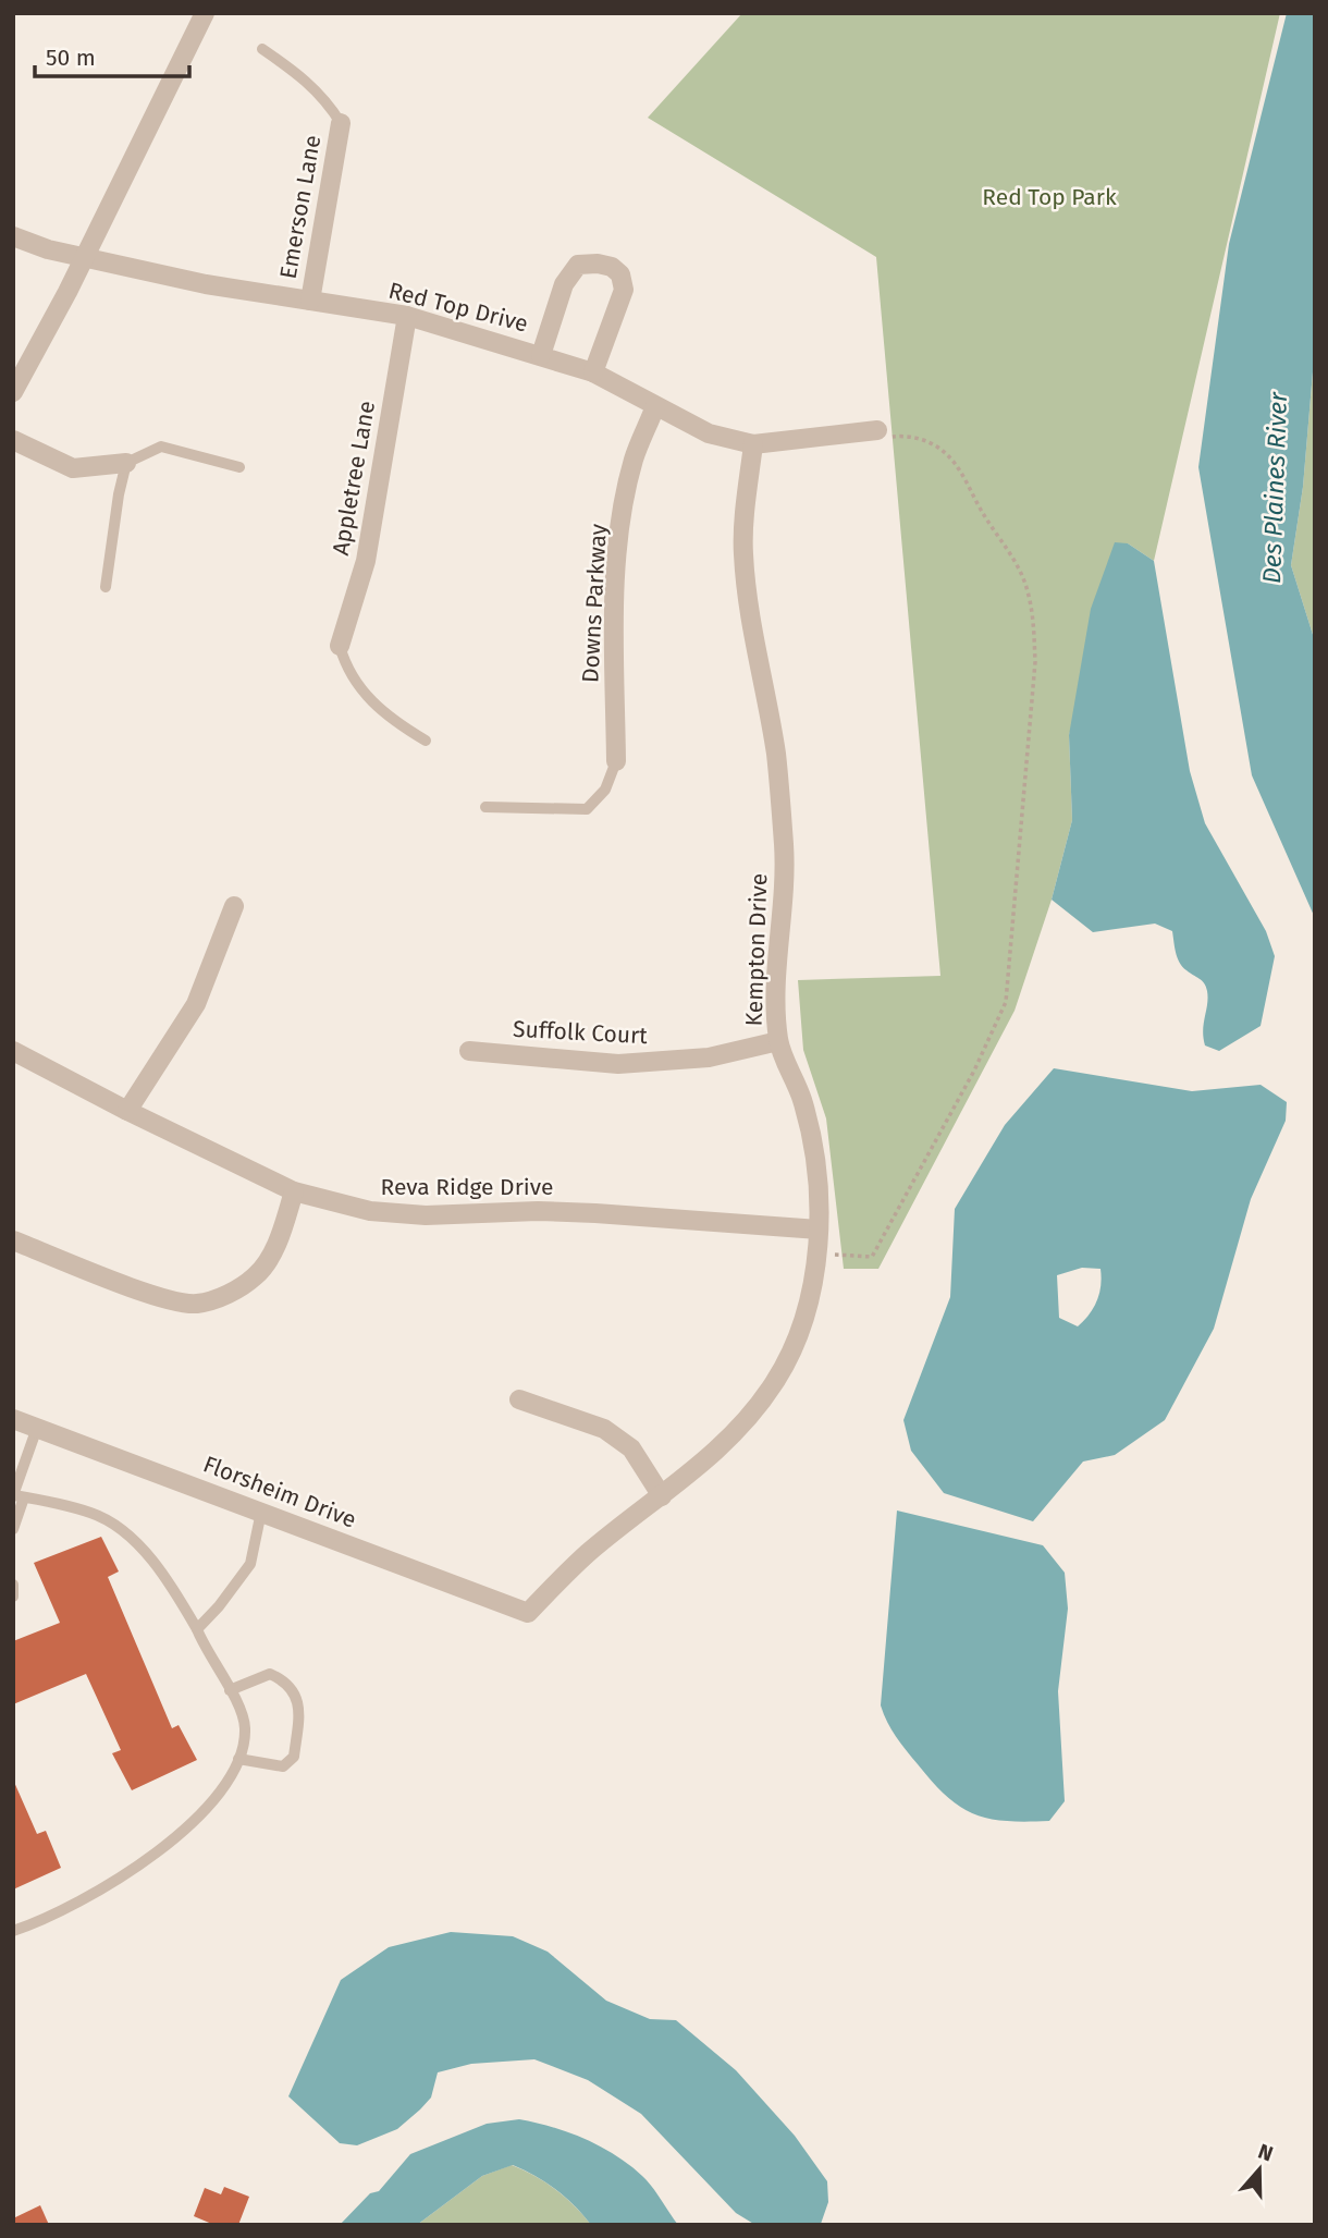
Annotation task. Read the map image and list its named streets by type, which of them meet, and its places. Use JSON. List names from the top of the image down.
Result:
{
  "streets": {
    "street": [
      "Emerson Lane",
      "Red Top Drive",
      "Appletree Lane",
      "Downs Parkway",
      "Kempton Drive",
      "Suffolk Court",
      "Reva Ridge Drive",
      "Florsheim Drive"
    ]
  },
  "crossings": [
    ["Emerson Lane", "Red Top Drive"],
    ["Red Top Drive", "Appletree Lane"],
    ["Red Top Drive", "Downs Parkway"],
    ["Red Top Drive", "Kempton Drive"],
    ["Kempton Drive", "Suffolk Court"],
    ["Kempton Drive", "Reva Ridge Drive"],
    ["Kempton Drive", "Florsheim Drive"]
  ],
  "water": ["Des Plaines River"],
  "parks": ["Red Top Park"],
  "scale_bar": "50 m",
  "north": "top"
}
